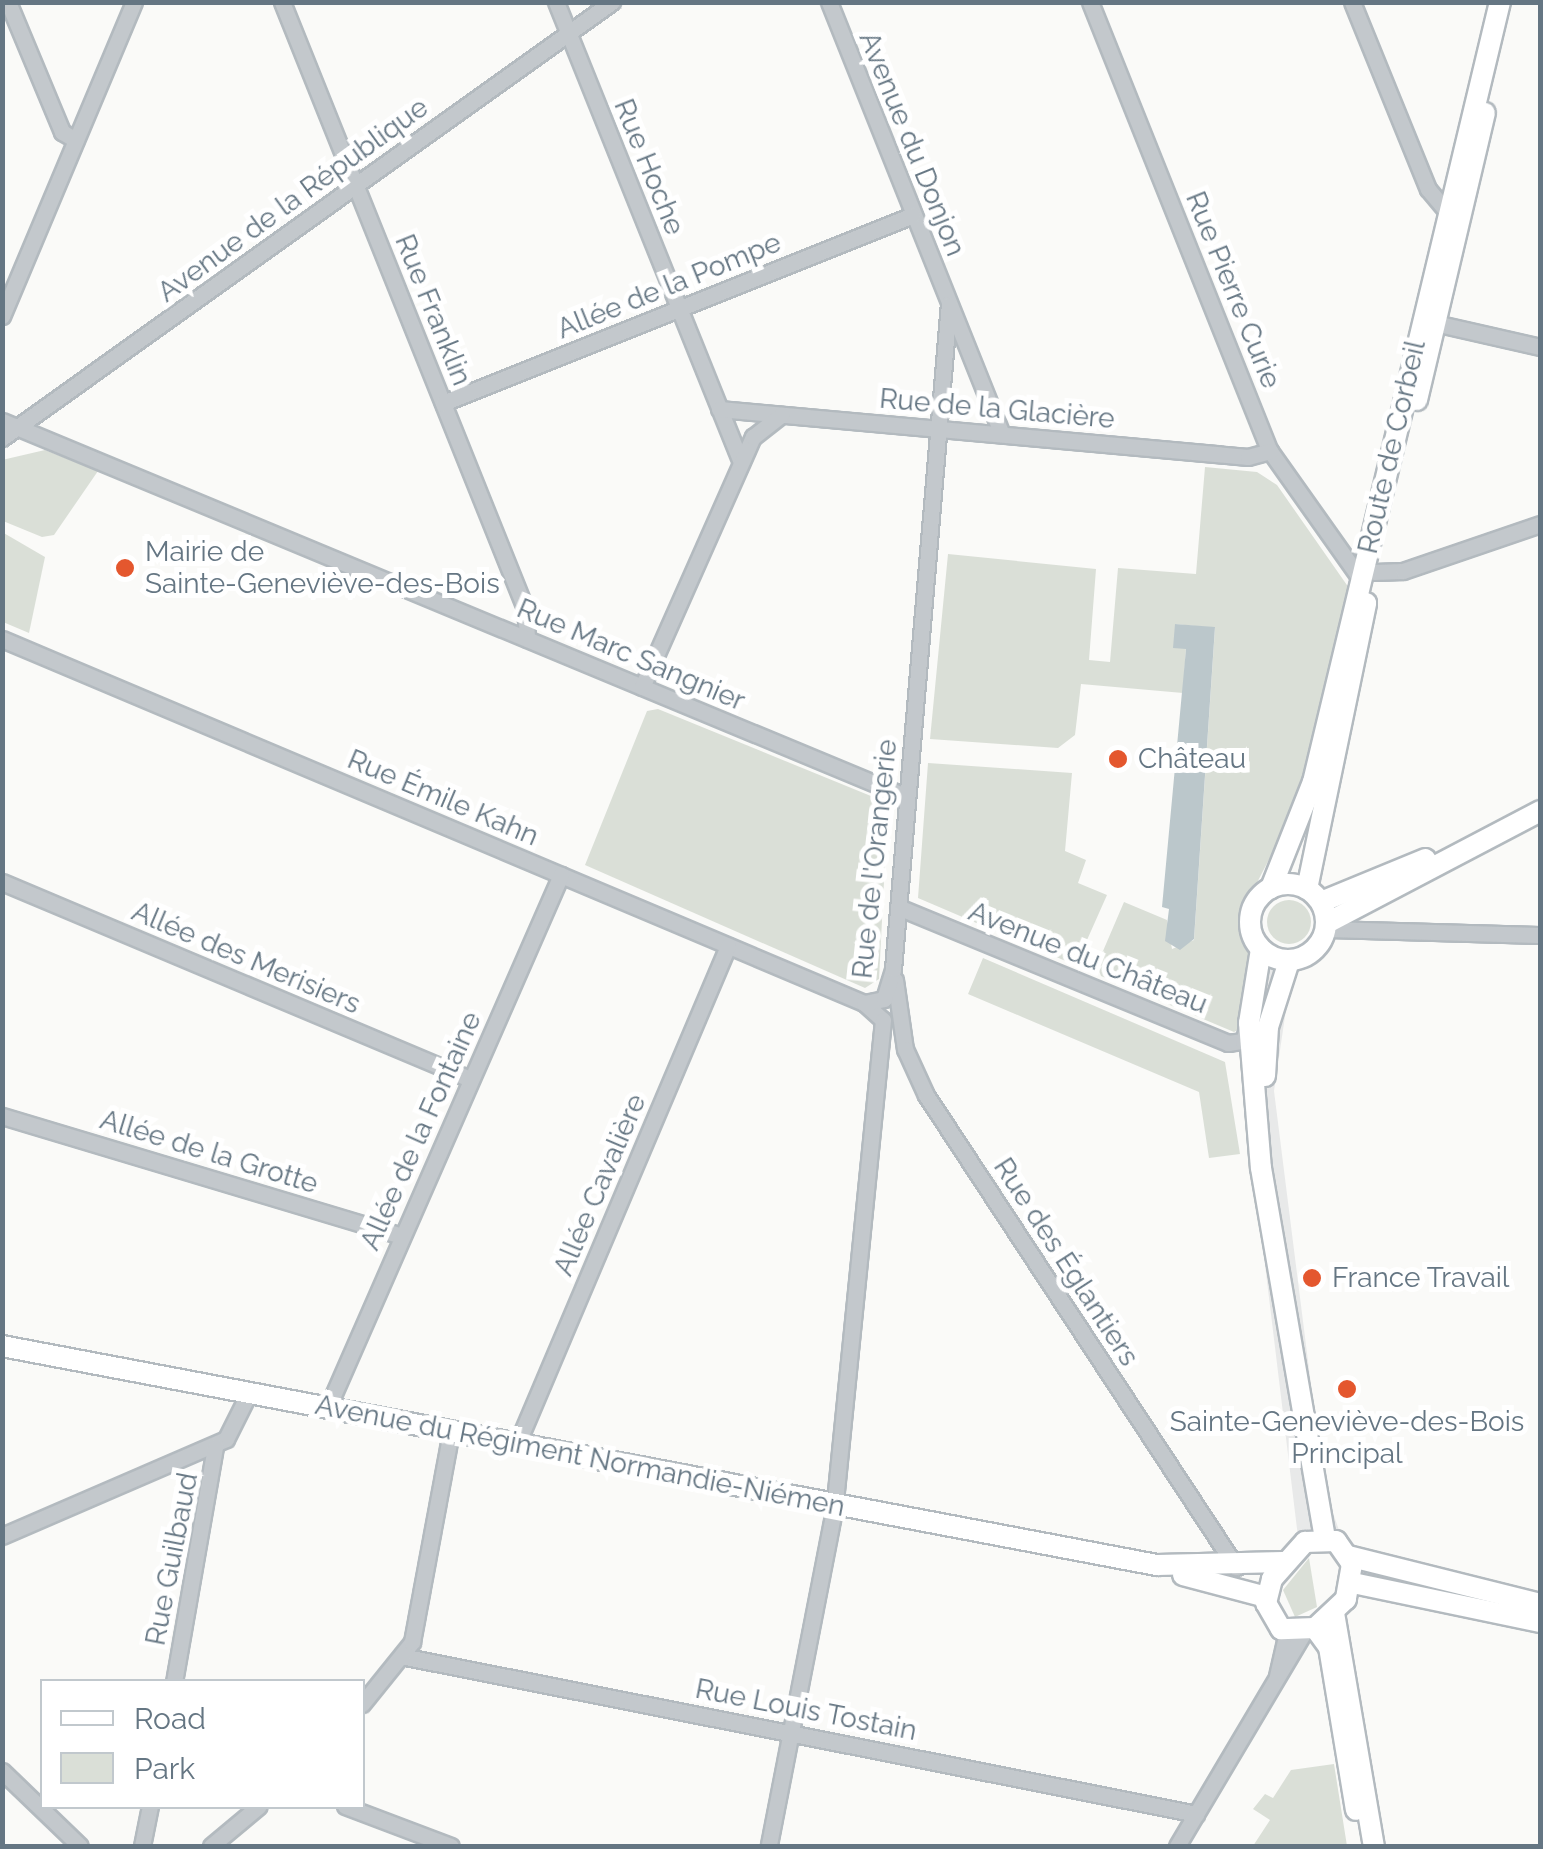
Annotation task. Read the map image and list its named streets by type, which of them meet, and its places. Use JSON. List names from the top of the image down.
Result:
{
  "streets": {
    "main road": ["Route de Corbeil", "Avenue du Régiment Normandie-Niémen"],
    "street": [
      "Avenue du Donjon",
      "Rue Hoche",
      "Avenue de la République",
      "Allée de la Pompe",
      "Rue Pierre Curie",
      "Rue Franklin",
      "Rue de la Glacière",
      "Rue Marc Sangnier",
      "Rue Émile Kahn",
      "Rue de l'Orangerie",
      "Allée des Merisiers",
      "Avenue du Château",
      "Allée de la Fontaine",
      "Allée de la Grotte",
      "Allée Cavalière",
      "Rue des Églantiers",
      "Rue Guilbaud",
      "Rue Louis Tostain"
    ]
  },
  "crossings": [
    ["Avenue du Donjon", "Allée de la Pompe"],
    ["Avenue du Donjon", "Rue de la Glacière"],
    ["Avenue du Donjon", "Rue de l'Orangerie"],
    ["Rue Hoche", "Avenue de la République"],
    ["Rue Hoche", "Allée de la Pompe"],
    ["Rue Hoche", "Rue de la Glacière"],
    ["Avenue de la République", "Rue Franklin"],
    ["Avenue de la République", "Rue Marc Sangnier"],
    ["Allée de la Pompe", "Rue Franklin"],
    ["Rue Pierre Curie", "Rue de la Glacière"],
    ["Rue Pierre Curie", "Route de Corbeil"],
    ["Rue Franklin", "Rue Marc Sangnier"],
    ["Rue de la Glacière", "Rue de l'Orangerie"],
    ["Rue Marc Sangnier", "Rue de l'Orangerie"],
    ["Rue Émile Kahn", "Rue de l'Orangerie"],
    ["Rue Émile Kahn", "Allée de la Fontaine"],
    ["Rue Émile Kahn", "Allée Cavalière"],
    ["Rue de l'Orangerie", "Avenue du Château"],
    ["Rue de l'Orangerie", "Rue des Églantiers"],
    ["Rue de l'Orangerie", "Avenue du Régiment Normandie-Niémen"],
    ["Rue de l'Orangerie", "Rue Louis Tostain"],
    ["Allée des Merisiers", "Allée de la Fontaine"],
    ["Allée de la Fontaine", "Allée de la Grotte"],
    ["Allée de la Fontaine", "Avenue du Régiment Normandie-Niémen"],
    ["Allée Cavalière", "Avenue du Régiment Normandie-Niémen"],
    ["Rue des Églantiers", "Avenue du Régiment Normandie-Niémen"]
  ],
  "places": [
    "Mairie de Sainte-Geneviève-des-Bois",
    "Château",
    "France Travail",
    "Sainte-Geneviève-des-Bois Principal"
  ],
  "legend": ["Road", "Park"]
}
